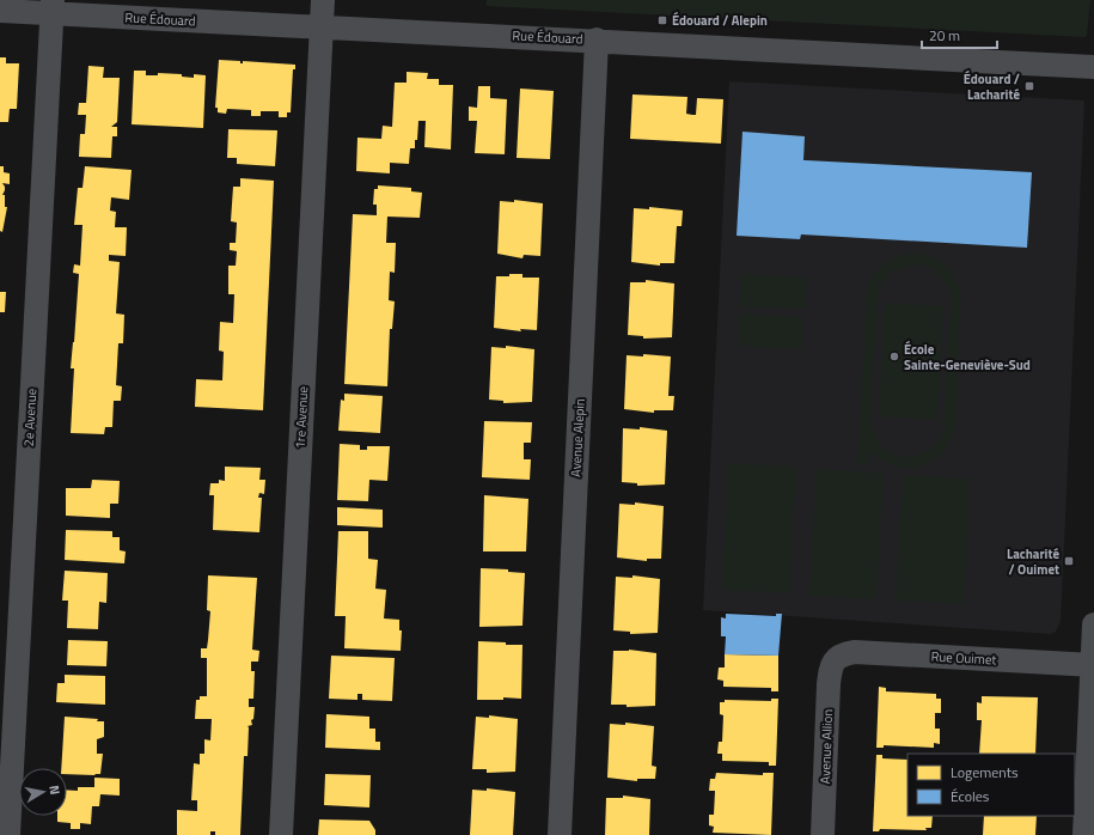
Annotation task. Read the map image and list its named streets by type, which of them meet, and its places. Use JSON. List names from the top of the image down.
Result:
{
  "streets": {
    "street": [
      "Rue Édouard",
      "2e Avenue",
      "1re Avenue",
      "Avenue Alepin",
      "Rue Ouimet",
      "Avenue Allion"
    ]
  },
  "crossings": [
    ["Rue Édouard", "2e Avenue"],
    ["Rue Édouard", "1re Avenue"],
    ["Rue Édouard", "Avenue Alepin"],
    ["Rue Ouimet", "Avenue Allion"]
  ],
  "places": {
    "transit": ["Édouard / Alepin", "Édouard / Lacharité", "Lacharité / Ouimet"],
    "other": ["École Sainte-Geneviève-Sud"]
  },
  "legend": ["Logements", "Écoles"],
  "scale_bar": "20 m",
  "north": "right"
}
